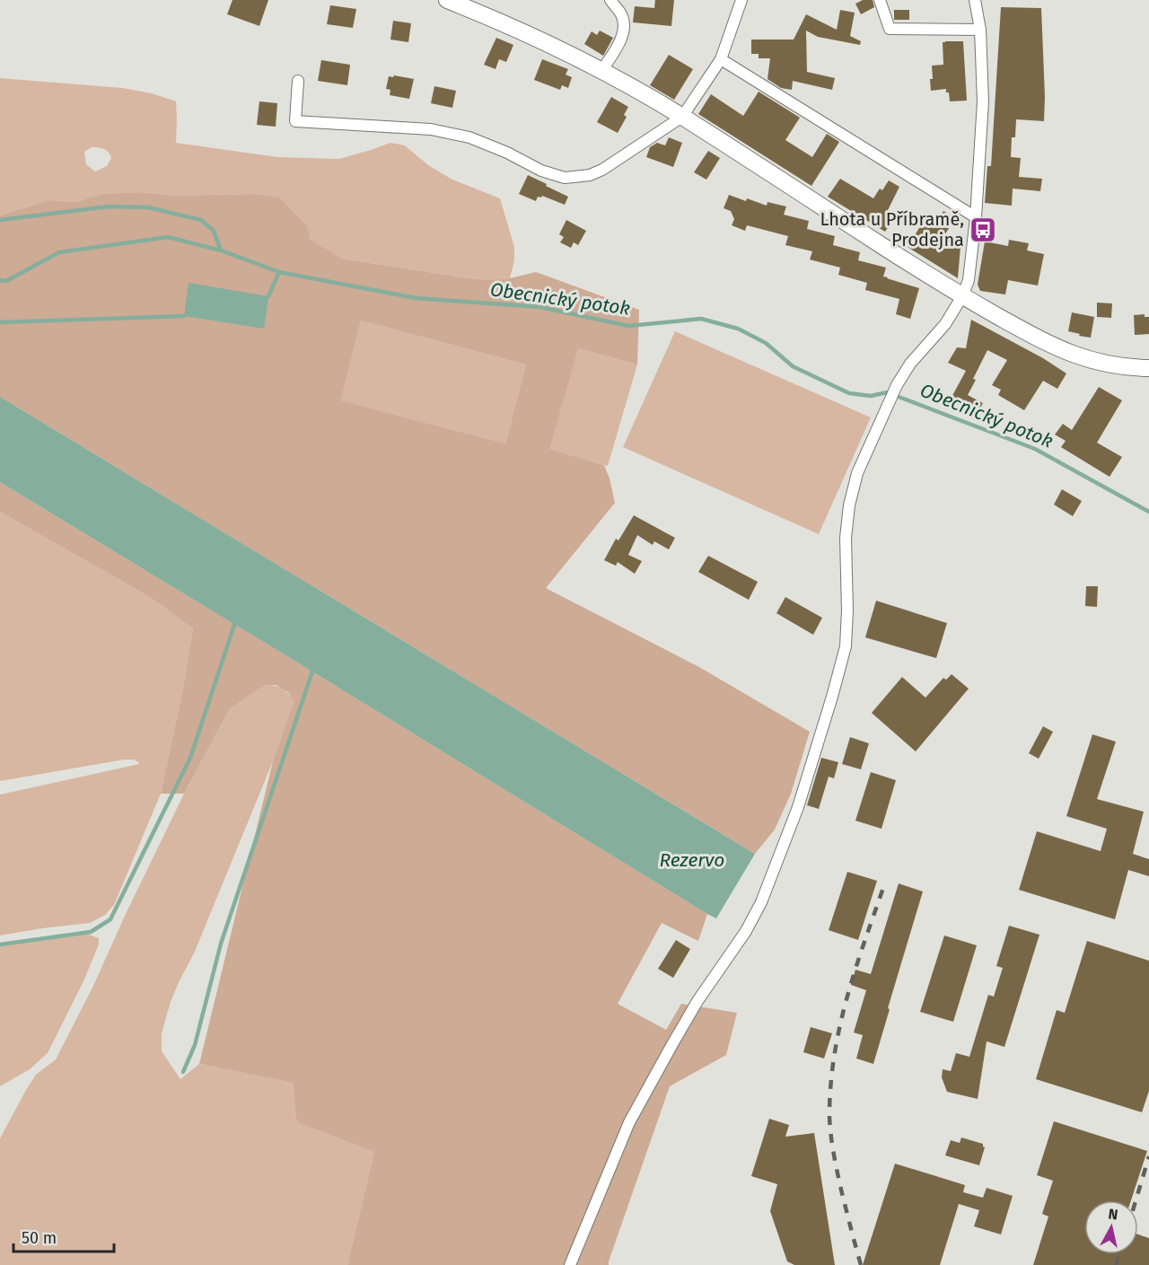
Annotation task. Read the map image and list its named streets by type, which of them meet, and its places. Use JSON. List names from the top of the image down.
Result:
{
  "water": ["Obecnický potok", "Rezervo"],
  "places": {
    "bus stop": ["Lhota u Příbramě, Prodejna"]
  },
  "scale_bar": "50 m",
  "north": "top"
}
